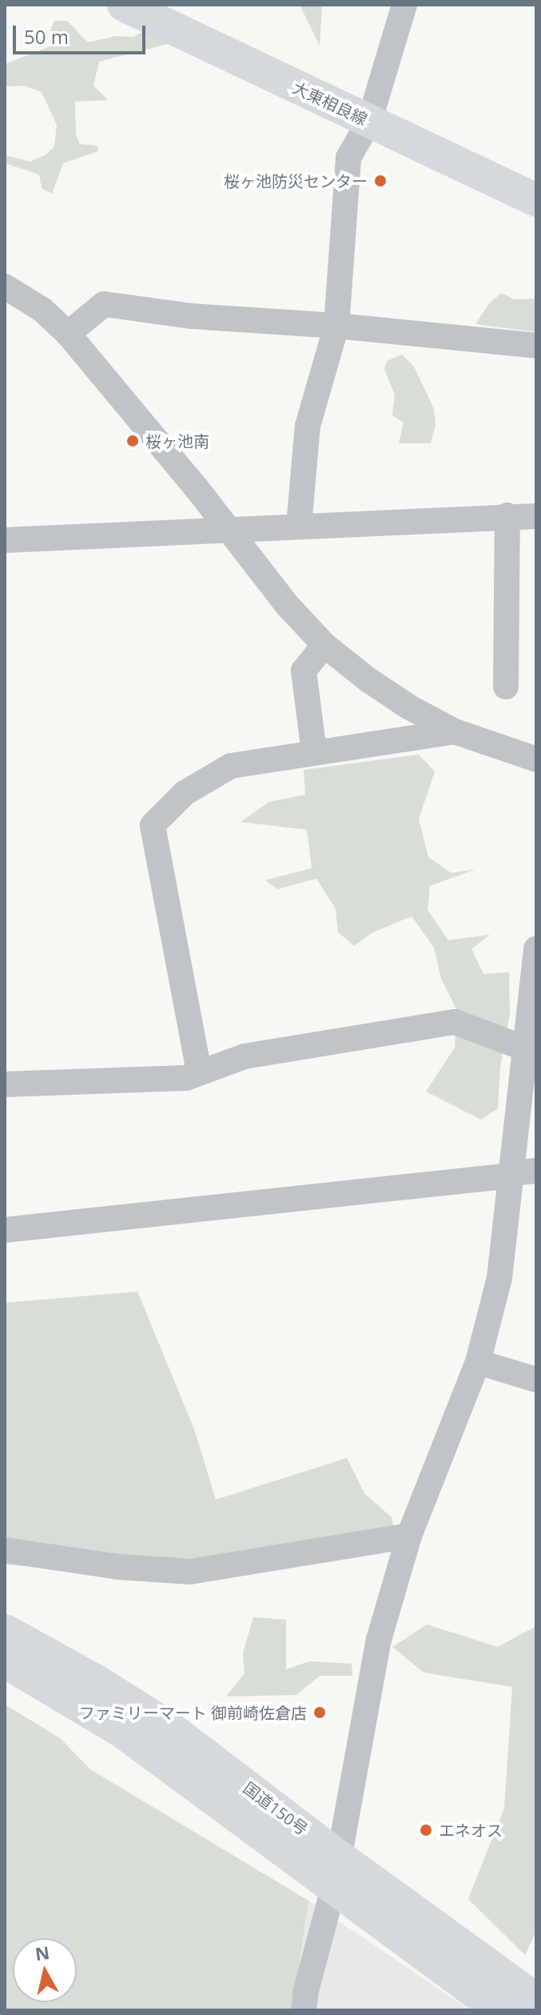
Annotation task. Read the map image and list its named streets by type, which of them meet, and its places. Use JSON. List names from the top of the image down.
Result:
{
  "streets": {
    "highway": ["国道150号"],
    "main road": ["大東相良線"]
  },
  "places": [
    "桜ヶ池防災センター",
    "桜ヶ池南",
    "ファミリーマート 御前崎佐倉店",
    "エネオス"
  ],
  "scale_bar": "50 m",
  "north": "top"
}
